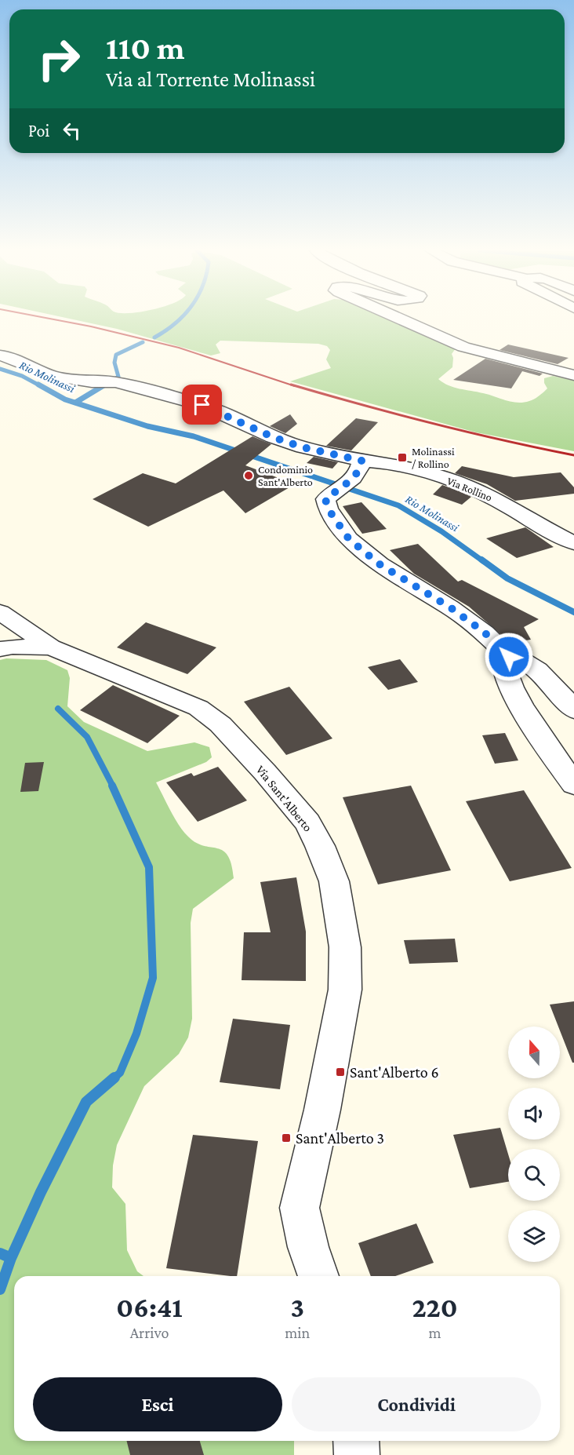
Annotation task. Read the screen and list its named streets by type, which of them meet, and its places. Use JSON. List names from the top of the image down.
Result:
{
  "streets": {
    "street": ["Via Rollino", "Via Sant'Alberto"]
  },
  "water": ["Rio Molinassi"],
  "places": {
    "transit": ["Molinassi / Rollino", "Sant'Alberto 6", "Sant'Alberto 3"],
    "other": ["Condominio Sant'Alberto"]
  },
  "north": "top",
  "page": {
    "turn": ["110 m", "Via al Torrente Molinassi"],
    "then": "Poi",
    "eta": [
      "06:41",
      "Arrivo",
      "3",
      "min",
      "220",
      "m"
    ],
    "buttons": ["Esci", "Condividi"]
  }
}
